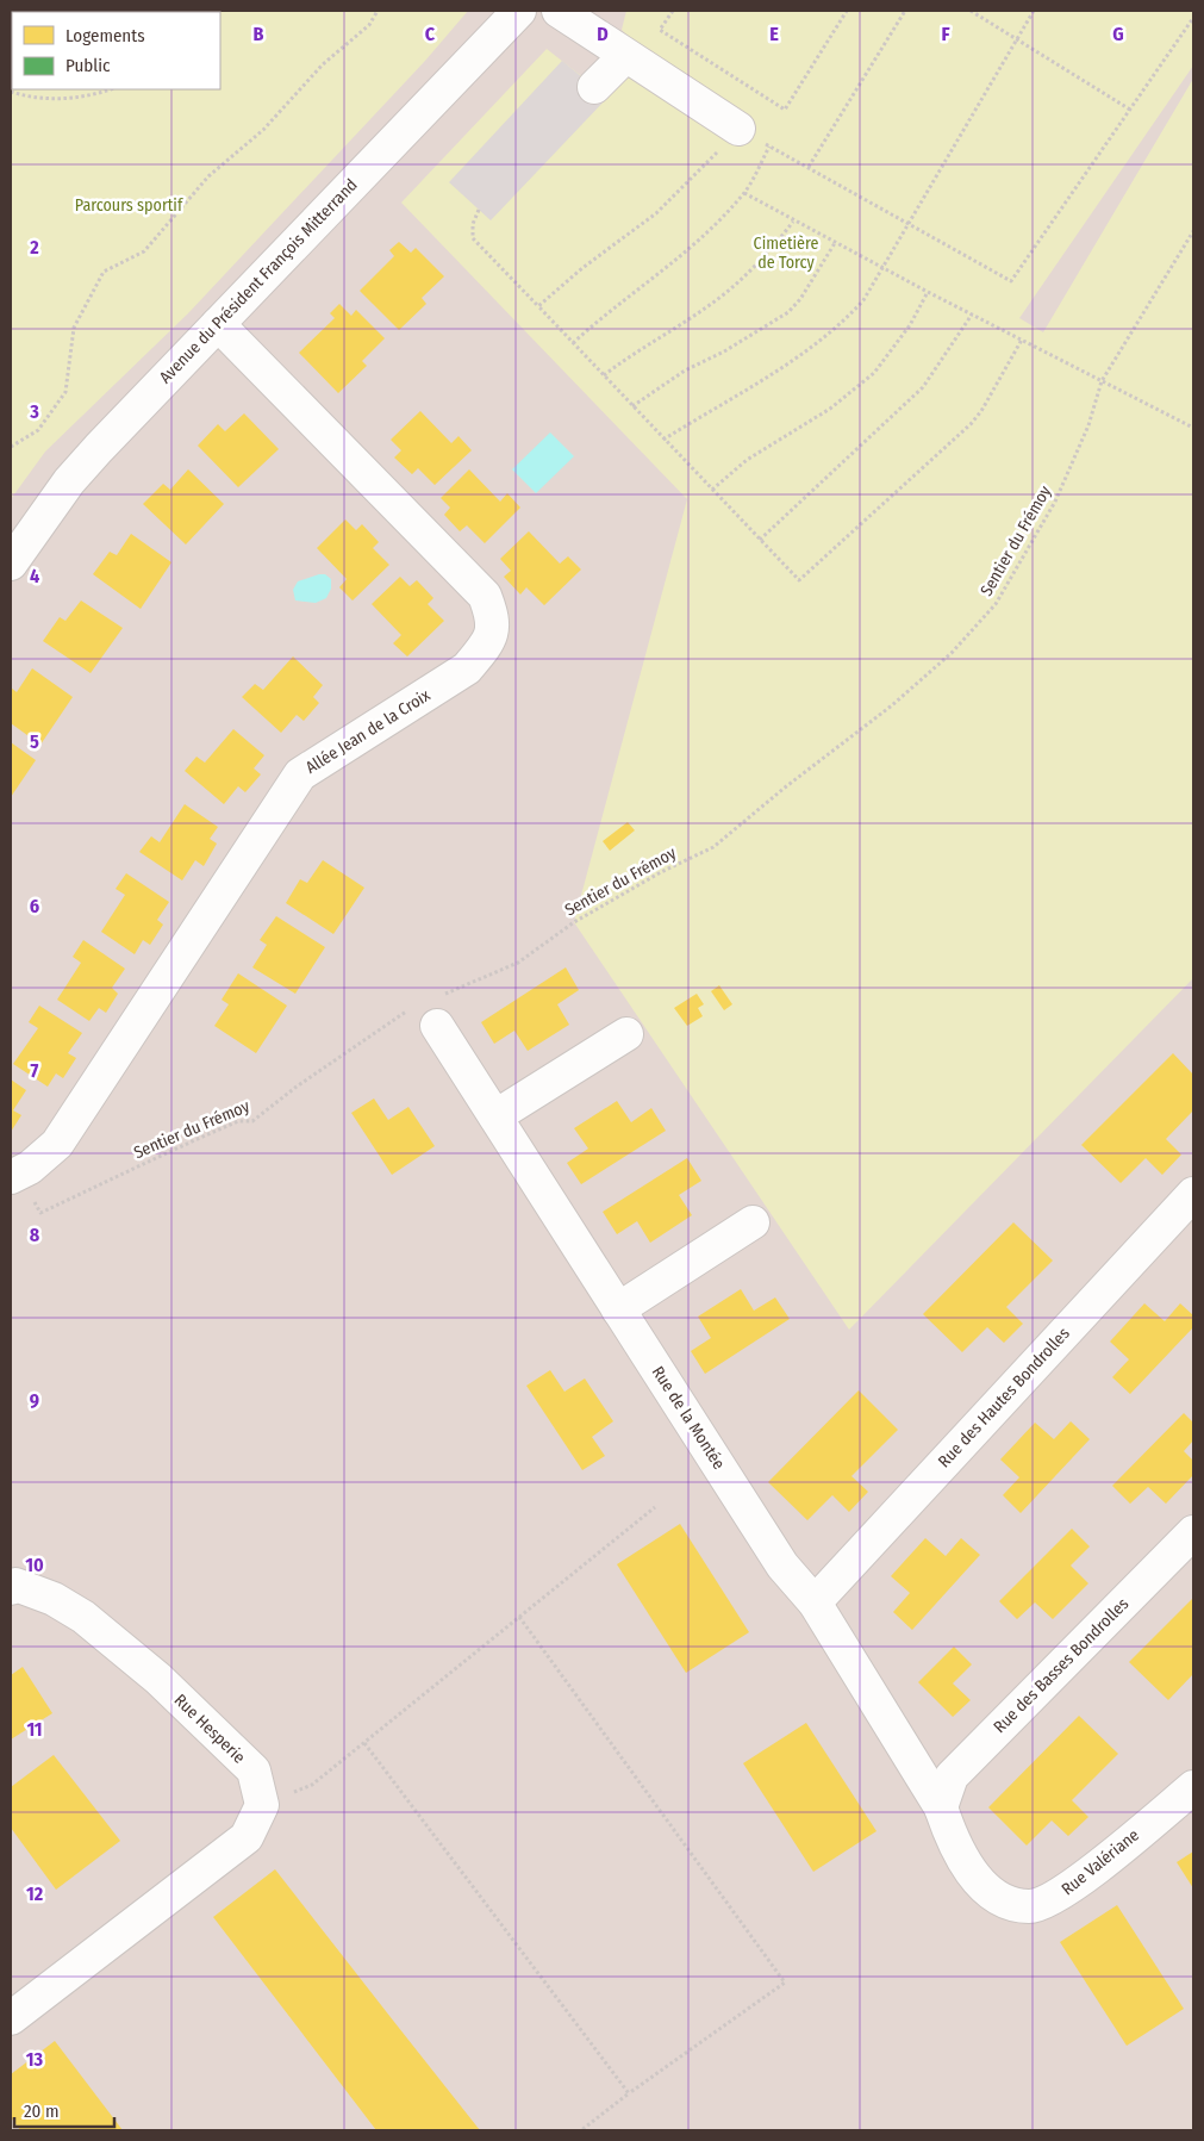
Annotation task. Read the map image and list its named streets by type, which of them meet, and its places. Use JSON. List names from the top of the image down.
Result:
{
  "streets": {
    "street": [
      "Avenue du Président François Mitterrand",
      "Allée Jean de la Croix",
      "Rue des Hautes Bondrolles",
      "Rue de la Montée",
      "Rue des Basses Bondrolles",
      "Rue Hesperie",
      "Rue Valériane"
    ],
    "path": ["Sentier du Frémoy"]
  },
  "crossings": [
    ["Avenue du Président François Mitterrand", "Allée Jean de la Croix"],
    ["Sentier du Frémoy", "Allée Jean de la Croix"],
    ["Sentier du Frémoy", "Rue de la Montée"],
    ["Rue des Hautes Bondrolles", "Rue de la Montée"],
    ["Rue de la Montée", "Rue des Basses Bondrolles"],
    ["Rue de la Montée", "Rue Valériane"],
    ["Rue des Basses Bondrolles", "Rue Valériane"]
  ],
  "parks": ["Parcours sportif", "Cimetière de Torcy"],
  "legend": ["Logements", "Public"],
  "scale_bar": "20 m",
  "grid": {
    "columns": [
      "B",
      "C",
      "D",
      "E",
      "F",
      "G"
    ],
    "rows": [
      "2",
      "3",
      "4",
      "5",
      "6",
      "7",
      "8",
      "9",
      "10",
      "11",
      "12",
      "13"
    ]
  }
}
